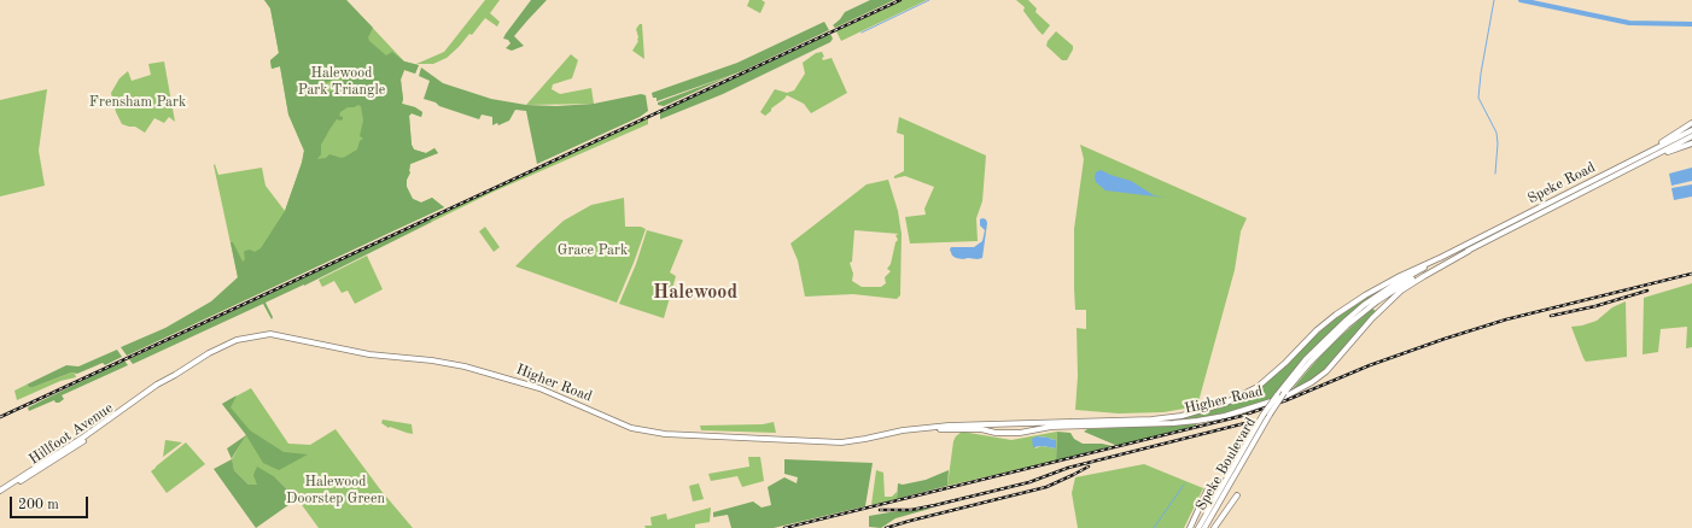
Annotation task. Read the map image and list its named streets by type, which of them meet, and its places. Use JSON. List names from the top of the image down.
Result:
{
  "streets": {
    "highway": [
      "Speke Road",
      "Higher Road",
      "Hillfoot Avenue",
      "Speke Boulevard"
    ]
  },
  "crossings": [
    ["Speke Road", "Higher Road"],
    ["Speke Road", "Speke Boulevard"],
    ["Higher Road", "Hillfoot Avenue"],
    ["Higher Road", "Speke Boulevard"]
  ],
  "districts": ["Halewood"],
  "parks": [
    "Halewood Park Triangle",
    "Frensham Park",
    "Grace Park",
    "Halewood Doorstep Green"
  ],
  "scale_bar": "200 m"
}
